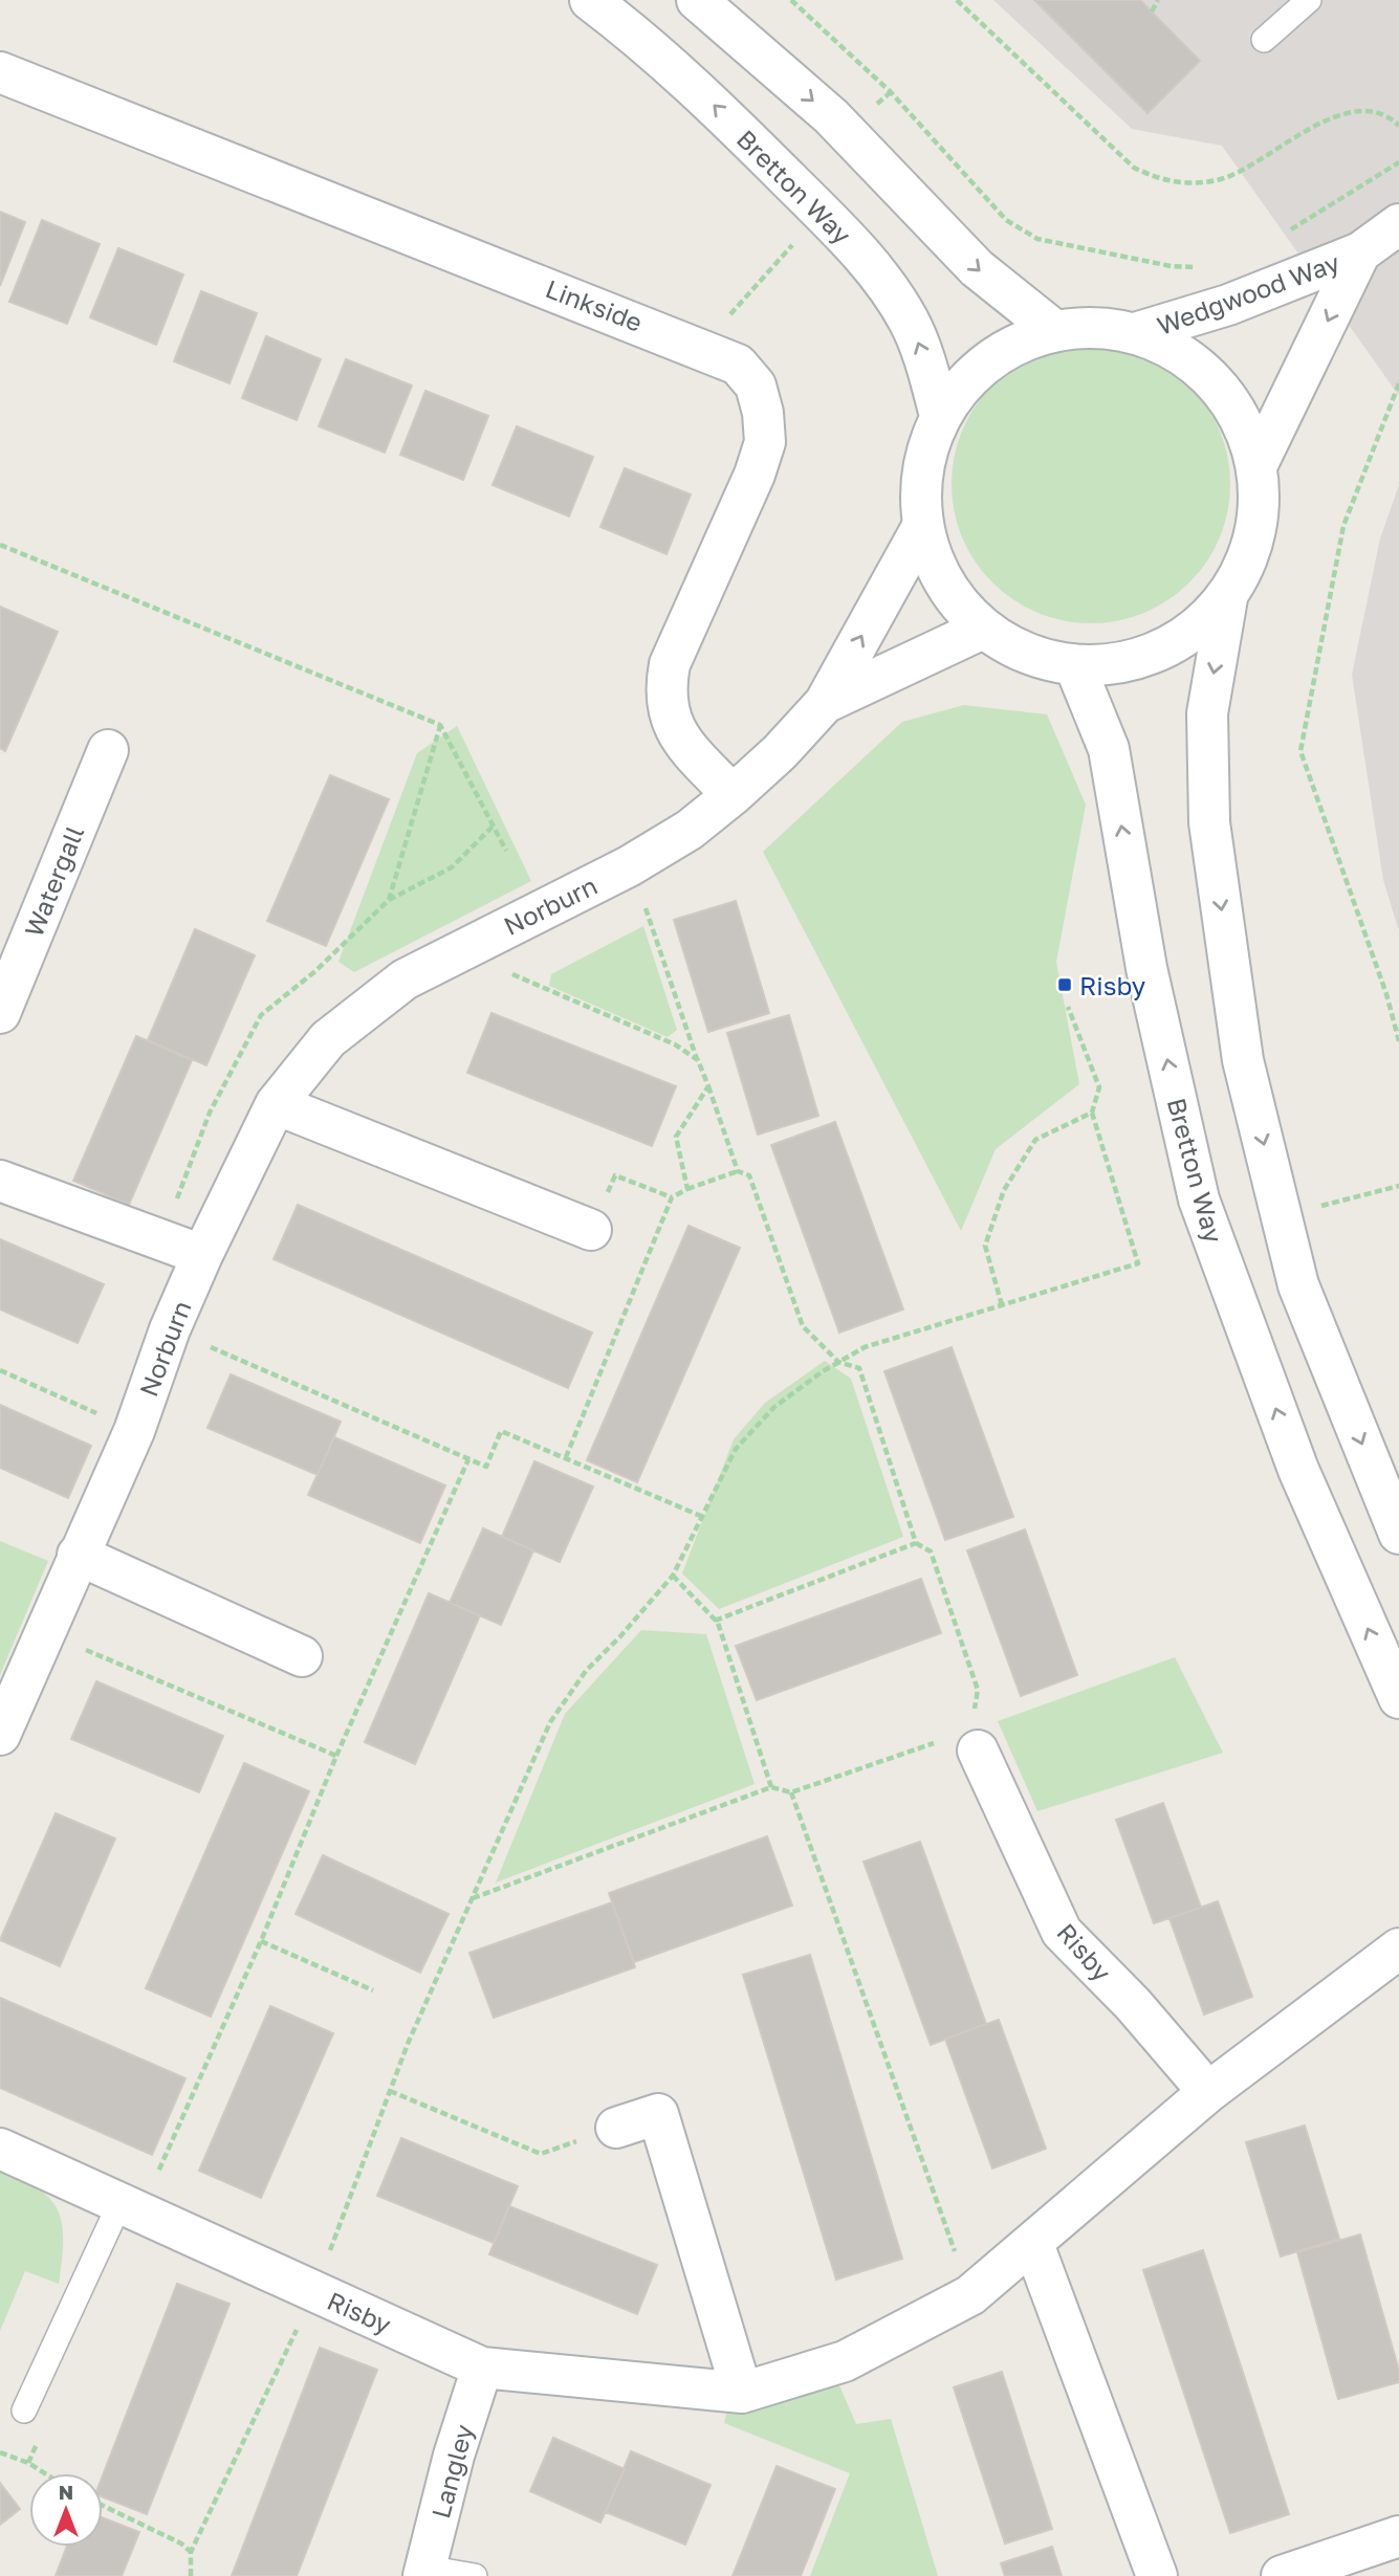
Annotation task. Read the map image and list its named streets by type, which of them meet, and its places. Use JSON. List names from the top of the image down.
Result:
{
  "streets": {
    "street": [
      "Bretton Way",
      "Wedgwood Way",
      "Linkside",
      "Watergall",
      "Norburn",
      "Risby",
      "Langley"
    ]
  },
  "crossings": [
    ["Linkside", "Norburn"],
    ["Risby", "Langley"]
  ],
  "one_way": ["Wedgwood Way"],
  "places": {
    "transit": ["Risby"]
  },
  "north": "top"
}
